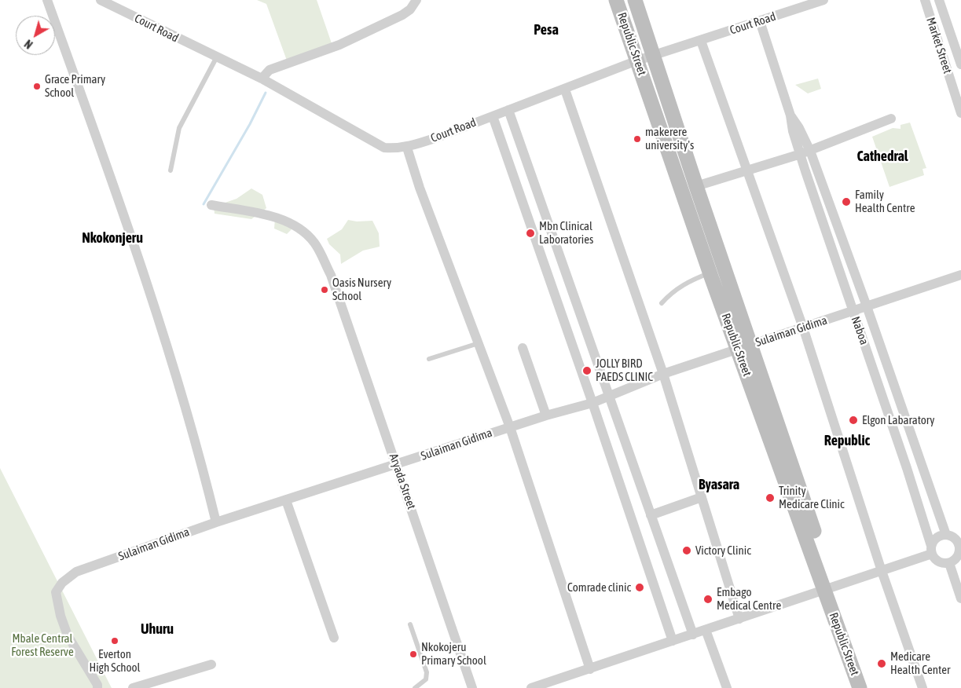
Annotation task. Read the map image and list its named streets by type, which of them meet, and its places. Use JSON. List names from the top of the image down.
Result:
{
  "streets": {
    "main road": ["Republic Street"],
    "street": [
      "Court Road",
      "Market Street",
      "Naboa",
      "Sulaiman Gidima",
      "Aryada Street"
    ]
  },
  "crossings": [
    ["Court Road", "Republic Street"],
    ["Court Road", "Naboa"],
    ["Republic Street", "Sulaiman Gidima"],
    ["Naboa", "Sulaiman Gidima"],
    ["Sulaiman Gidima", "Aryada Street"]
  ],
  "districts": [
    "Pesa",
    "Cathedral",
    "Nkokonjeru",
    "Republic",
    "Byasara",
    "Uhuru"
  ],
  "parks": ["Mbale Central Forest Reserve"],
  "places": [
    "Grace Primary School",
    "makerere university's",
    "Family Health Centre",
    "Mbn Clinical Laboratories",
    "Oasis Nursery School",
    "JOLLY BIRD PAEDS CLINIC",
    "Elgon Labaratory",
    "Trinity Medicare Clinic",
    "Victory Clinic",
    "Comrade clinic",
    "Embago Medical Centre",
    "Everton High School",
    "Nkokojeru Primary School",
    "Medicare Health Center"
  ],
  "north": "bottom left"
}
